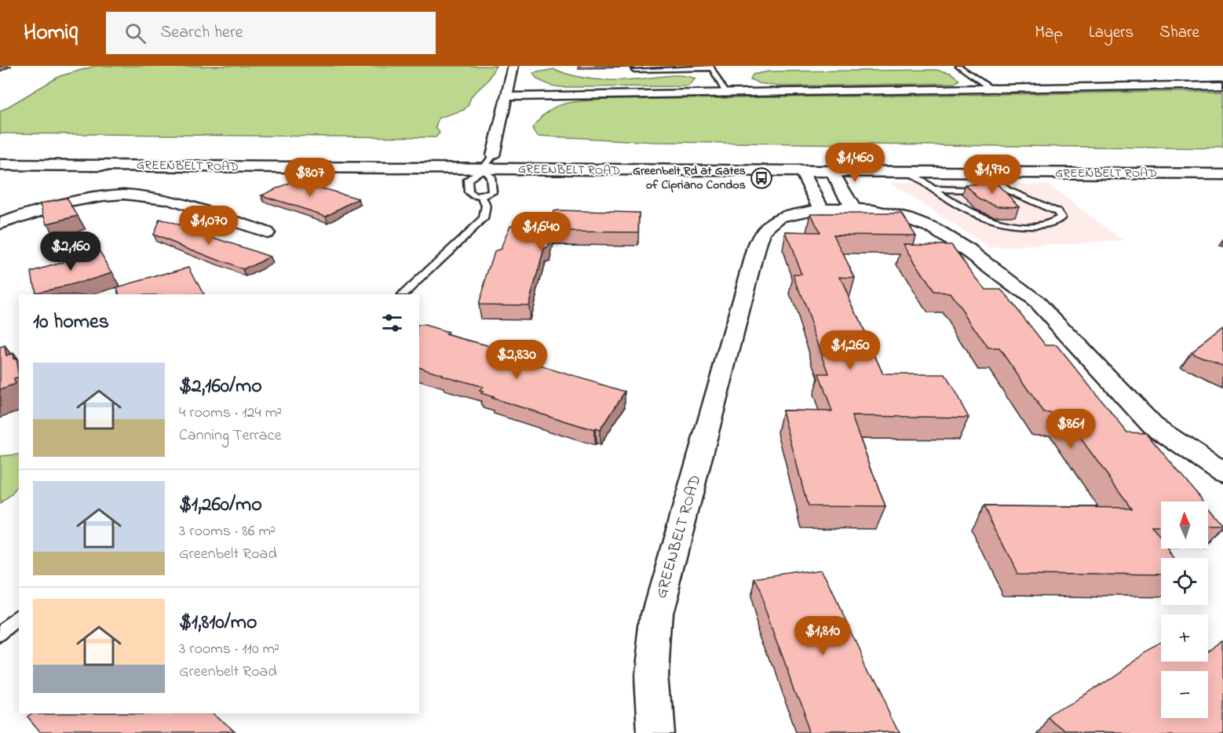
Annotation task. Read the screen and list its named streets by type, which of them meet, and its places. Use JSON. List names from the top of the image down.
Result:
{
  "streets": {
    "main road": ["GREENBELT ROAD"]
  },
  "places": {
    "bus stop": ["Greenbelt Rd at Gates of Cipriano Condos"]
  },
  "north": "top",
  "page": {
    "header": "Homiq",
    "search": "Search here",
    "nav": ["Map", "Layers", "Share"],
    "price": [
      "$1,460",
      "$1,970",
      "$807",
      "$1,070",
      "$1,640",
      "$2,160",
      "$1,260",
      "$2,830",
      "$861",
      "$1,810"
    ],
    "heading": "10 homes",
    "list": [
      {
        "name": "$2,160/mo",
        "note": "4 rooms · 124 m² · Canning Terrace"
      },
      {
        "name": "$1,260/mo",
        "note": "3 rooms · 86 m² · Greenbelt Road"
      },
      {
        "name": "$1,810/mo",
        "note": "3 rooms · 110 m² · Greenbelt Road"
      }
    ],
    "map_buttons": ["+", "−"]
  }
}
